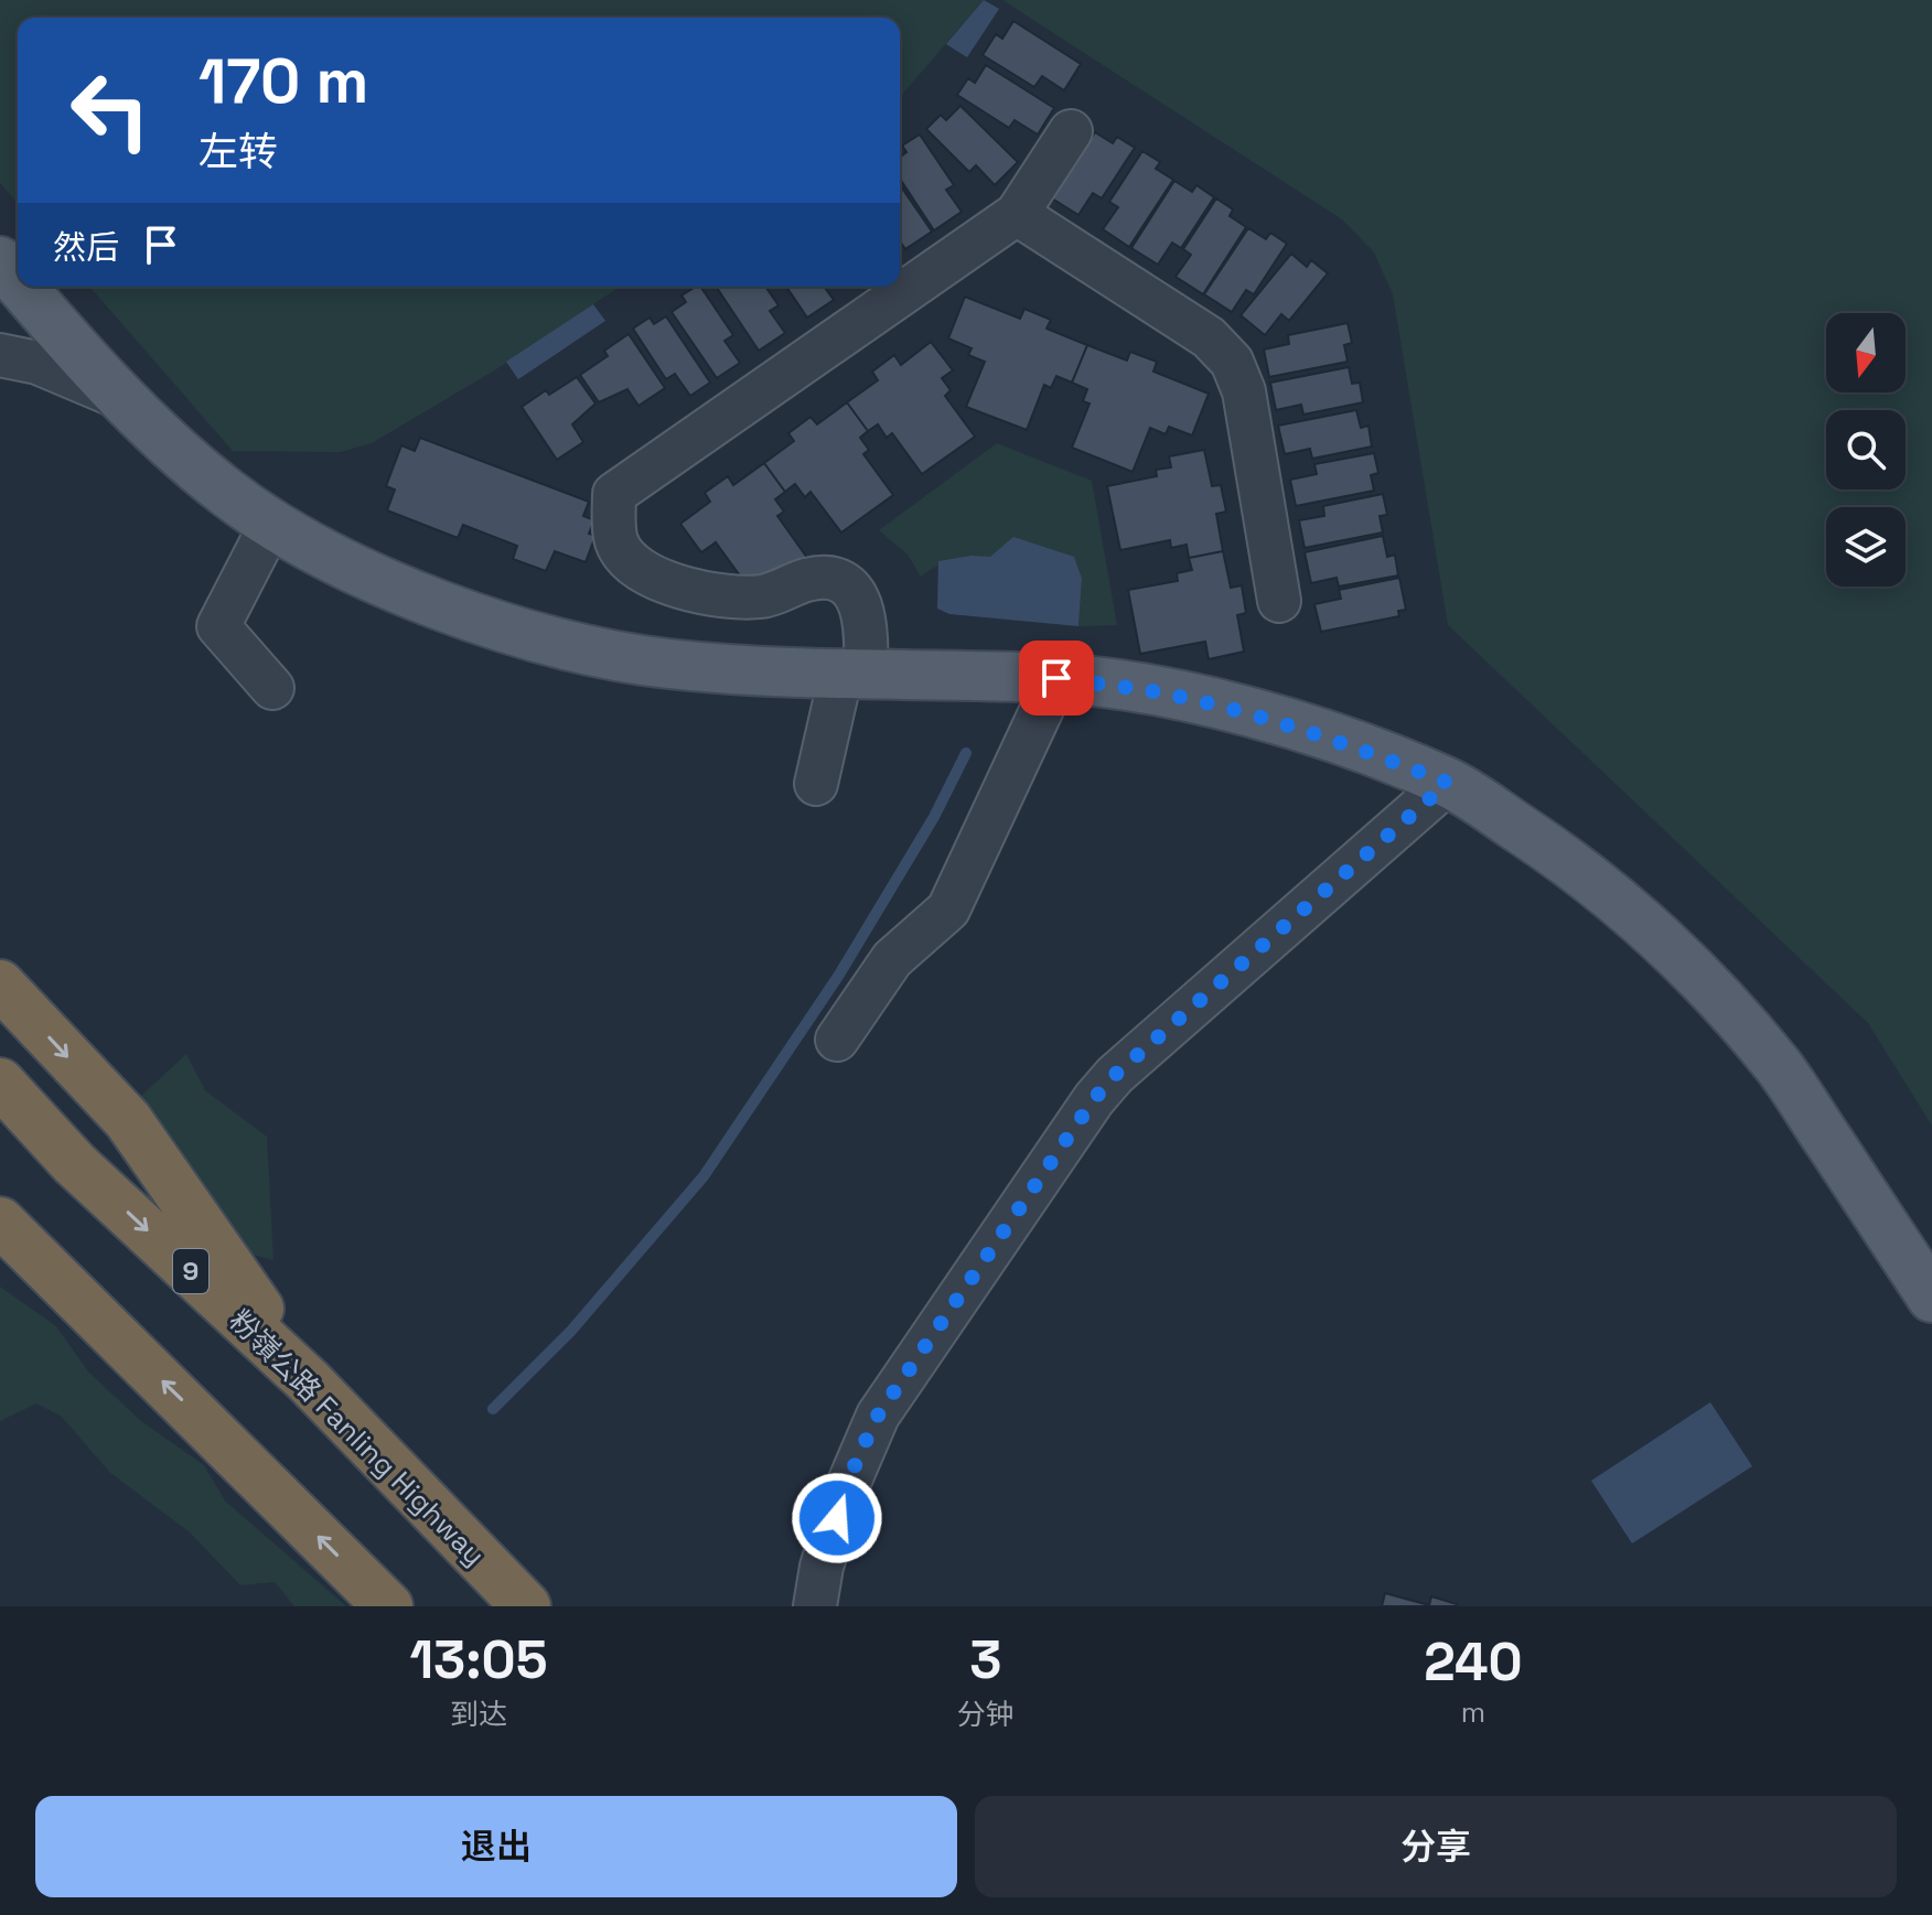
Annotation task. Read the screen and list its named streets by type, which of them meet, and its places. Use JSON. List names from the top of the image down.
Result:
{
  "streets": {
    "highway": ["9", "粉嶺公路 Fanling Highway"]
  },
  "north": "bottom",
  "page": {
    "turn": ["170 m", "左转"],
    "then": "然后",
    "eta": [
      "13:05",
      "到达",
      "3",
      "分钟",
      "240",
      "m"
    ],
    "buttons": ["退出", "分享"]
  }
}
